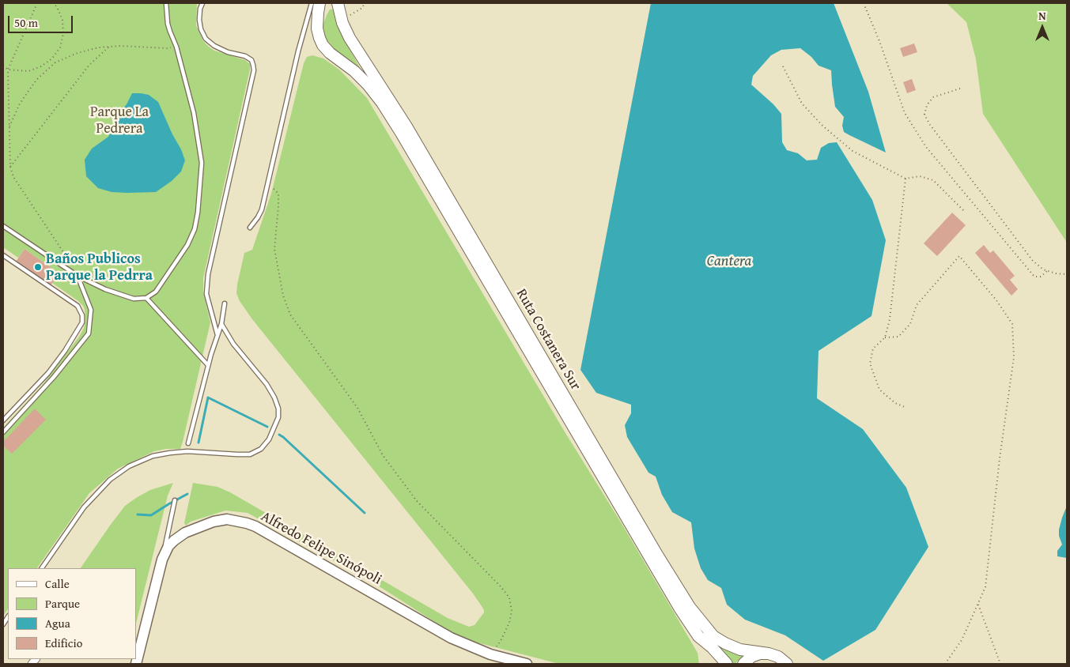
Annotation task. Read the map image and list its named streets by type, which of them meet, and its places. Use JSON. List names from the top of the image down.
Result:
{
  "streets": {
    "main road": ["Ruta Costanera Sur"],
    "street": ["Alfredo Felipe Sinópoli"]
  },
  "water": ["Cantera"],
  "parks": ["Parque La Pedrera"],
  "places": ["Baños Publicos Parque la Pedrra"],
  "legend": [
    "Calle",
    "Parque",
    "Agua",
    "Edificio"
  ],
  "scale_bar": "50 m",
  "north": "top"
}
